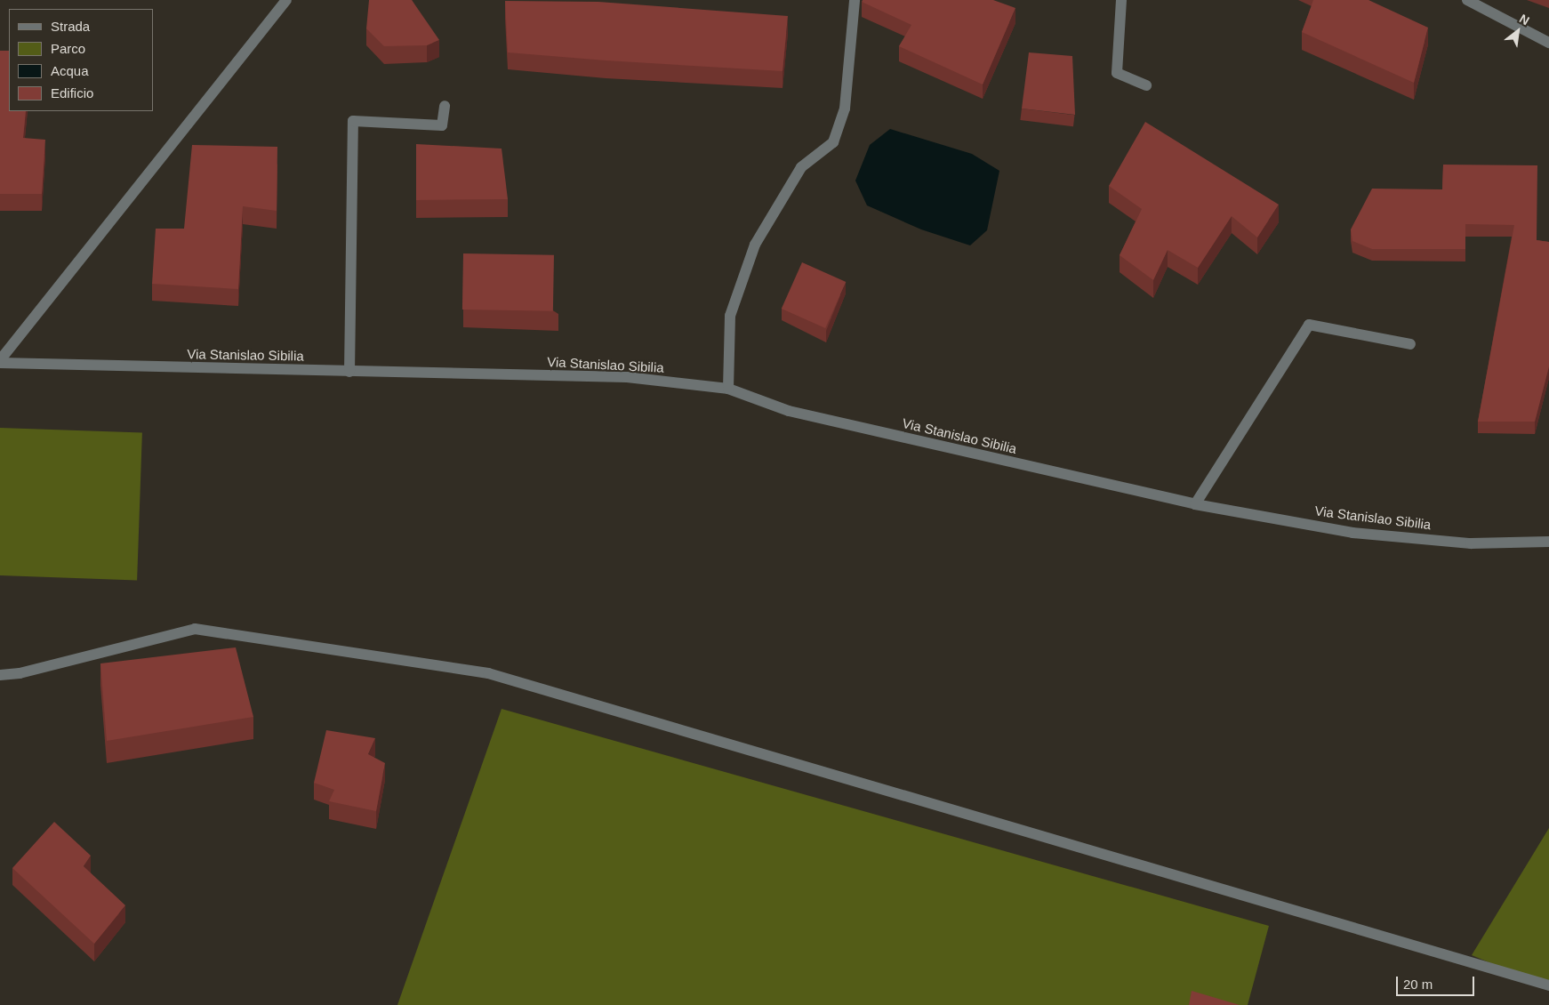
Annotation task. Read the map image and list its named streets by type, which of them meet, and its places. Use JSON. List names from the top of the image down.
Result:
{
  "streets": {
    "street": ["Via Stanislao Sibilia"]
  },
  "legend": [
    "Strada",
    "Parco",
    "Acqua",
    "Edificio"
  ],
  "scale_bar": "20 m",
  "north": "top right"
}
